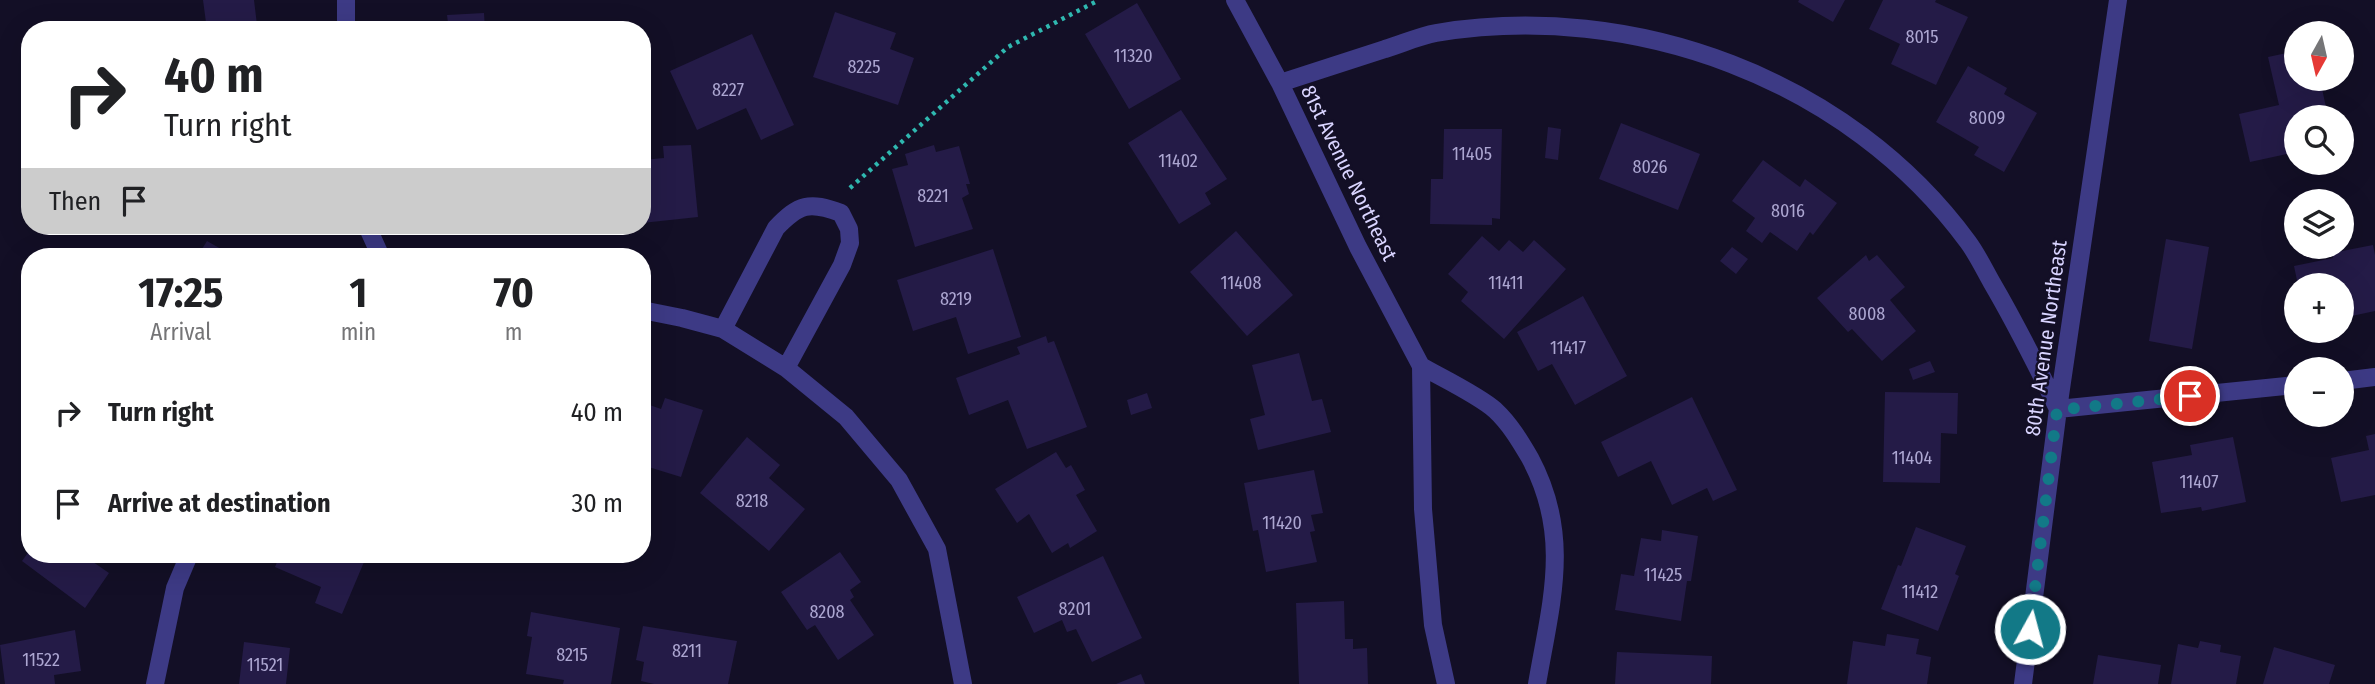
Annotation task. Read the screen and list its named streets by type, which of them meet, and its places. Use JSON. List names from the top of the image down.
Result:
{
  "streets": {
    "street": ["81st Avenue Northeast", "80th Avenue Northeast"]
  },
  "house_numbers": [
    "8015",
    "11320",
    "8225",
    "8227",
    "8009",
    "11405",
    "11402",
    "8026",
    "8221",
    "8016",
    "11408",
    "11411",
    "8219",
    "8008",
    "11417",
    "11404",
    "11407",
    "8218",
    "11420",
    "11425",
    "11412",
    "8201",
    "8208",
    "8211",
    "8215",
    "11522",
    "11521"
  ],
  "north": "bottom",
  "page": {
    "map_buttons": ["+", "−"],
    "turn": ["40 m", "Turn right"],
    "then": "Then",
    "eta": [
      "17:25",
      "Arrival",
      "1",
      "min",
      "70",
      "m"
    ],
    "list": [
      {
        "name": "Turn right",
        "value": "40 m"
      },
      {
        "name": "Arrive at destination",
        "value": "30 m"
      }
    ]
  }
}
